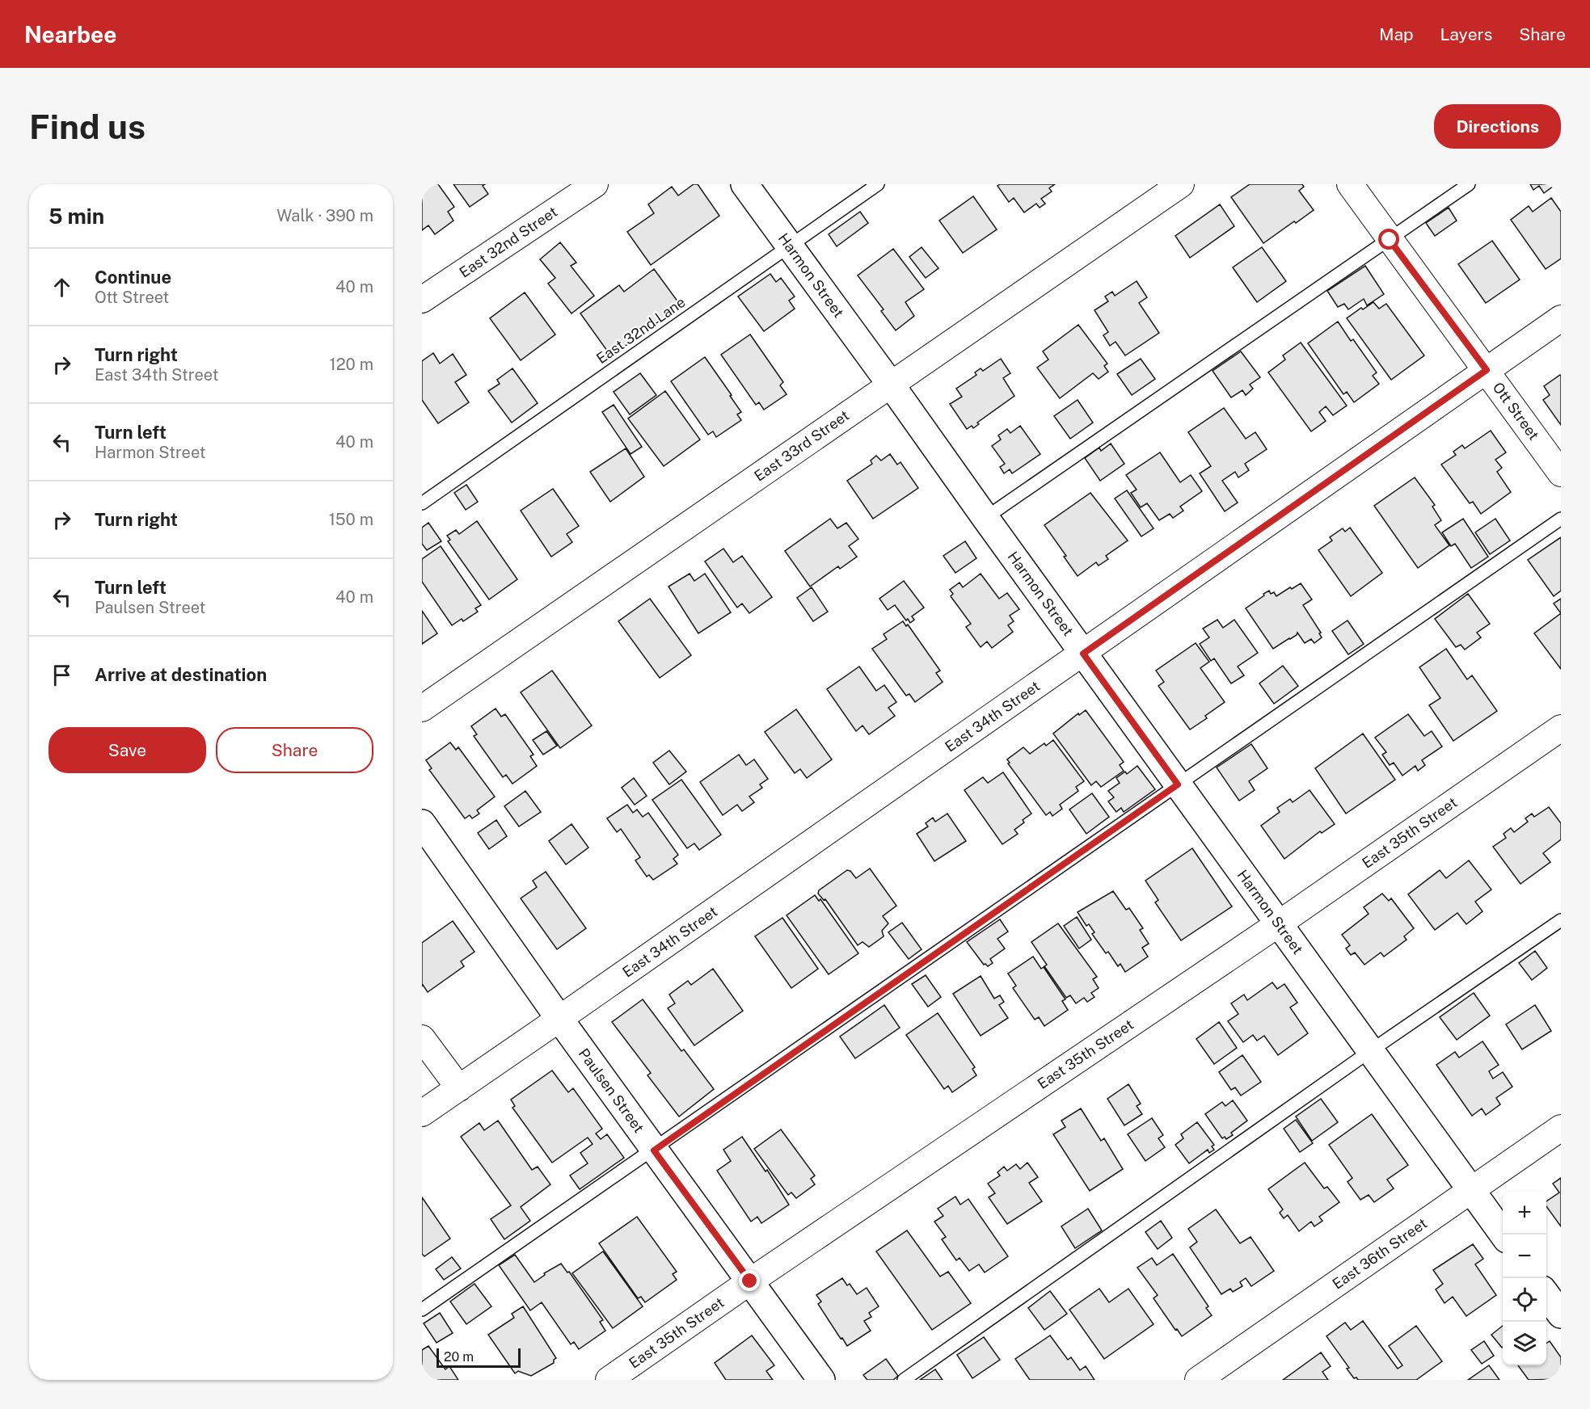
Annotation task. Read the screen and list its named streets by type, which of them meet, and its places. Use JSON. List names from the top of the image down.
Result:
{
  "streets": {
    "main road": ["Harmon Street", "Paulsen Street"],
    "street": [
      "East 32nd Street",
      "Ott Street",
      "East 33rd Street",
      "East 34th Street",
      "East 35th Street",
      "East 36th Street"
    ],
    "lane": ["East 32nd Lane"]
  },
  "crossings": [
    ["Harmon Street", "East 32nd Lane"],
    ["Harmon Street", "East 33rd Street"],
    ["Harmon Street", "East 34th Street"],
    ["Harmon Street", "East 35th Street"],
    ["Harmon Street", "East 36th Street"],
    ["Ott Street", "East 34th Street"],
    ["East 34th Street", "Paulsen Street"],
    ["East 35th Street", "Paulsen Street"]
  ],
  "scale_bar": "20 m",
  "page": {
    "header": "Nearbee",
    "nav": ["Map", "Layers", "Share"],
    "buttons": [
      "Directions",
      ["Save", "Share"]
    ],
    "title": "Find us",
    "heading": ["5 min", "Walk · 390 m"],
    "list": [
      ["Continue", "Ott Street", "40 m"],
      ["Turn right", "East 34th Street", "120 m"],
      ["Turn left", "Harmon Street", "40 m"],
      ["Turn right", "150 m"],
      ["Turn left", "Paulsen Street", "40 m"],
      "Arrive at destination"
    ],
    "map_buttons": ["+", "−"],
    "scale": "20 m"
  }
}
